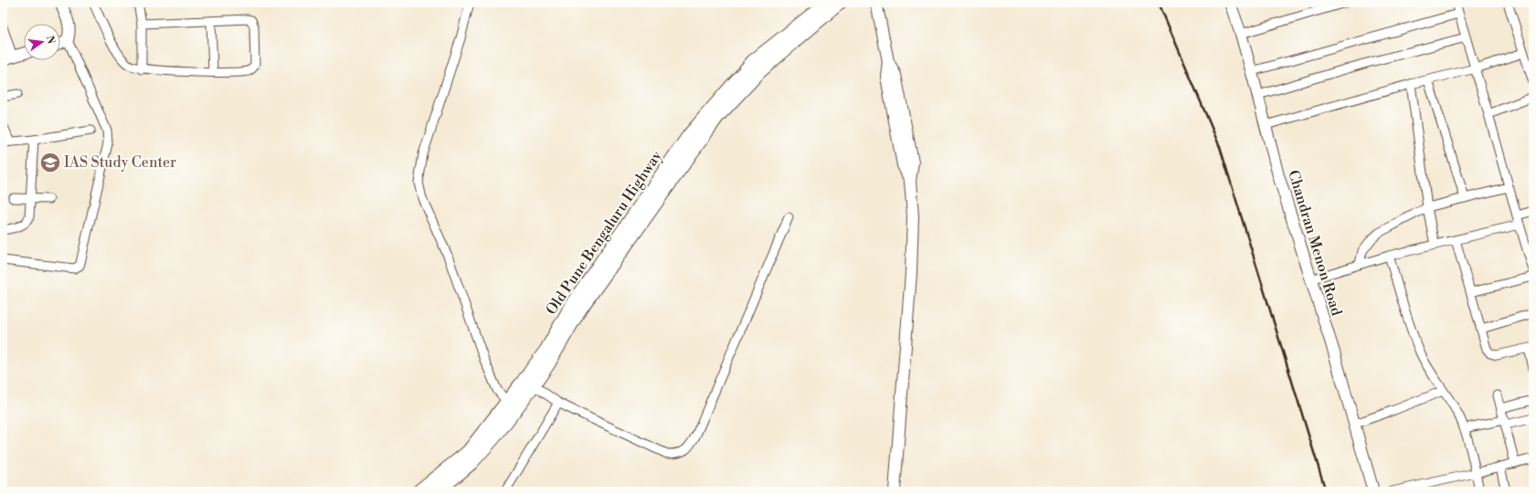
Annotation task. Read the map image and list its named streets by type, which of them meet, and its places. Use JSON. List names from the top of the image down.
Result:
{
  "streets": {
    "main road": ["Old Pune Bengaluru Highway"],
    "street": ["Chandran Menon Road"]
  },
  "places": {
    "school or university": ["IAS Study Center"]
  },
  "north": "right"
}
